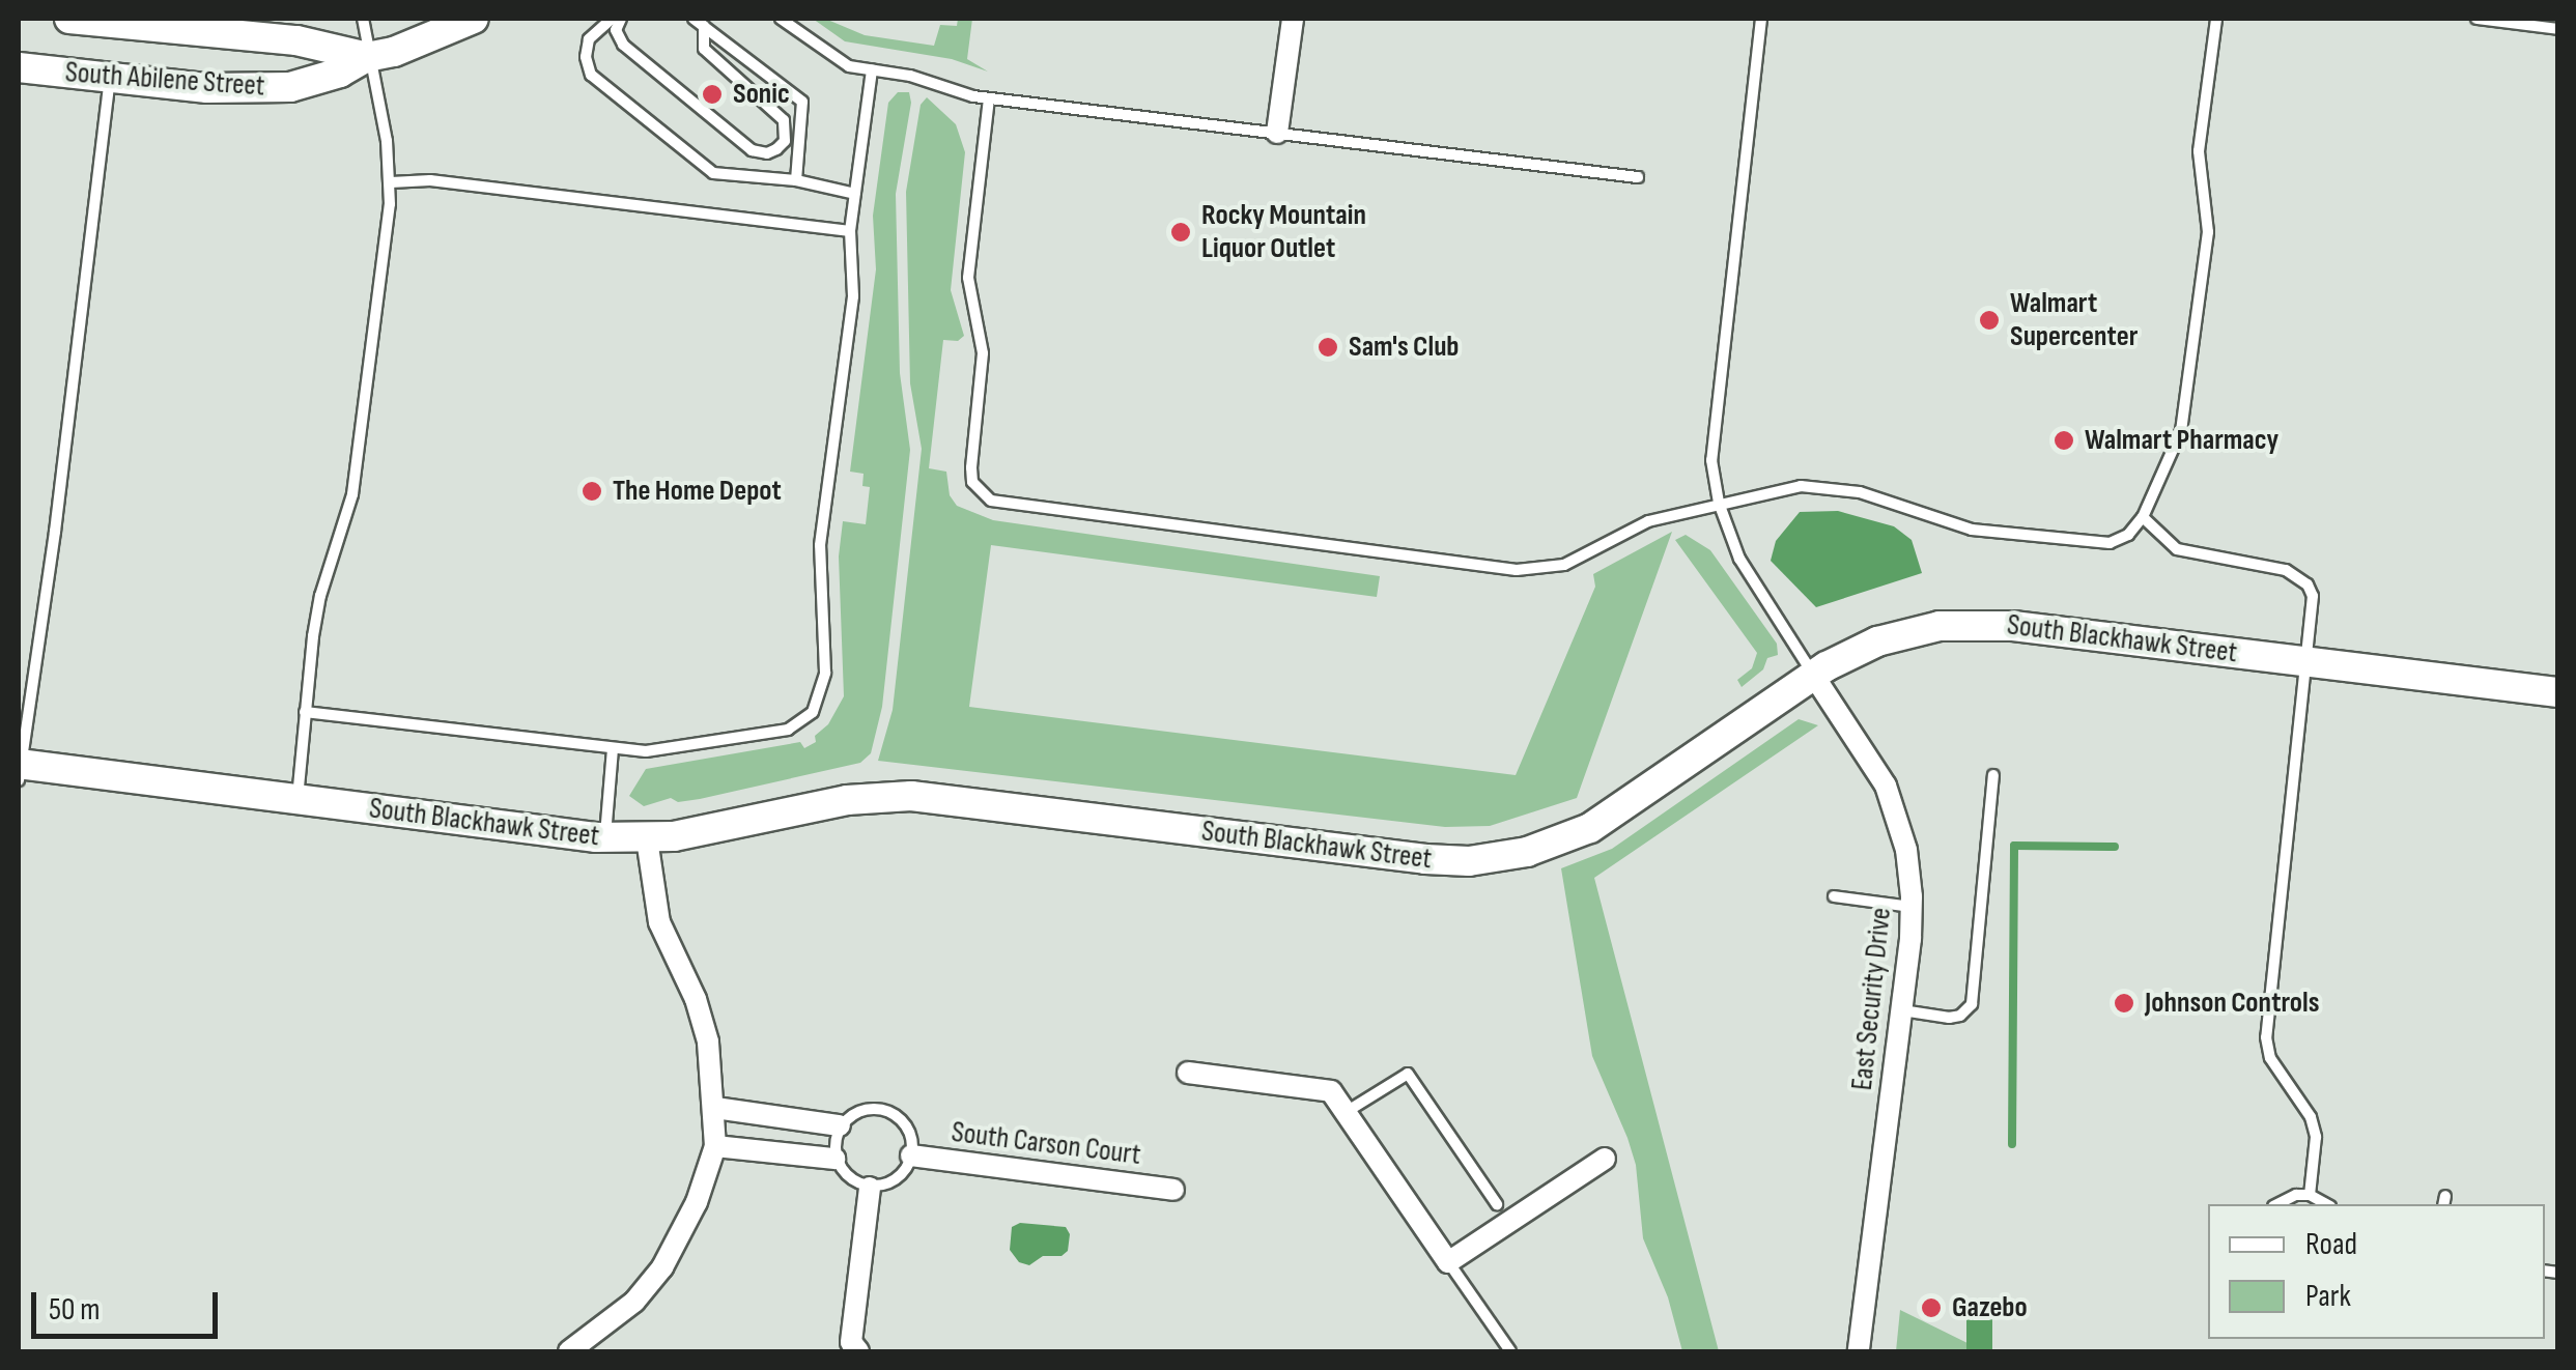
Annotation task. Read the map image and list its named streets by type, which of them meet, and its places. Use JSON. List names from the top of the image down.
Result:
{
  "streets": {
    "street": [
      "South Abilene Street",
      "South Blackhawk Street",
      "East Security Drive",
      "South Carson Court"
    ]
  },
  "crossings": [
    ["South Blackhawk Street", "East Security Drive"]
  ],
  "places": [
    "Sonic",
    "Rocky Mountain Liquor Outlet",
    "Walmart Supercenter",
    "Sam's Club",
    "Walmart Pharmacy",
    "The Home Depot",
    "Johnson Controls",
    "Gazebo"
  ],
  "legend": ["Road", "Park"],
  "scale_bar": "50 m"
}
